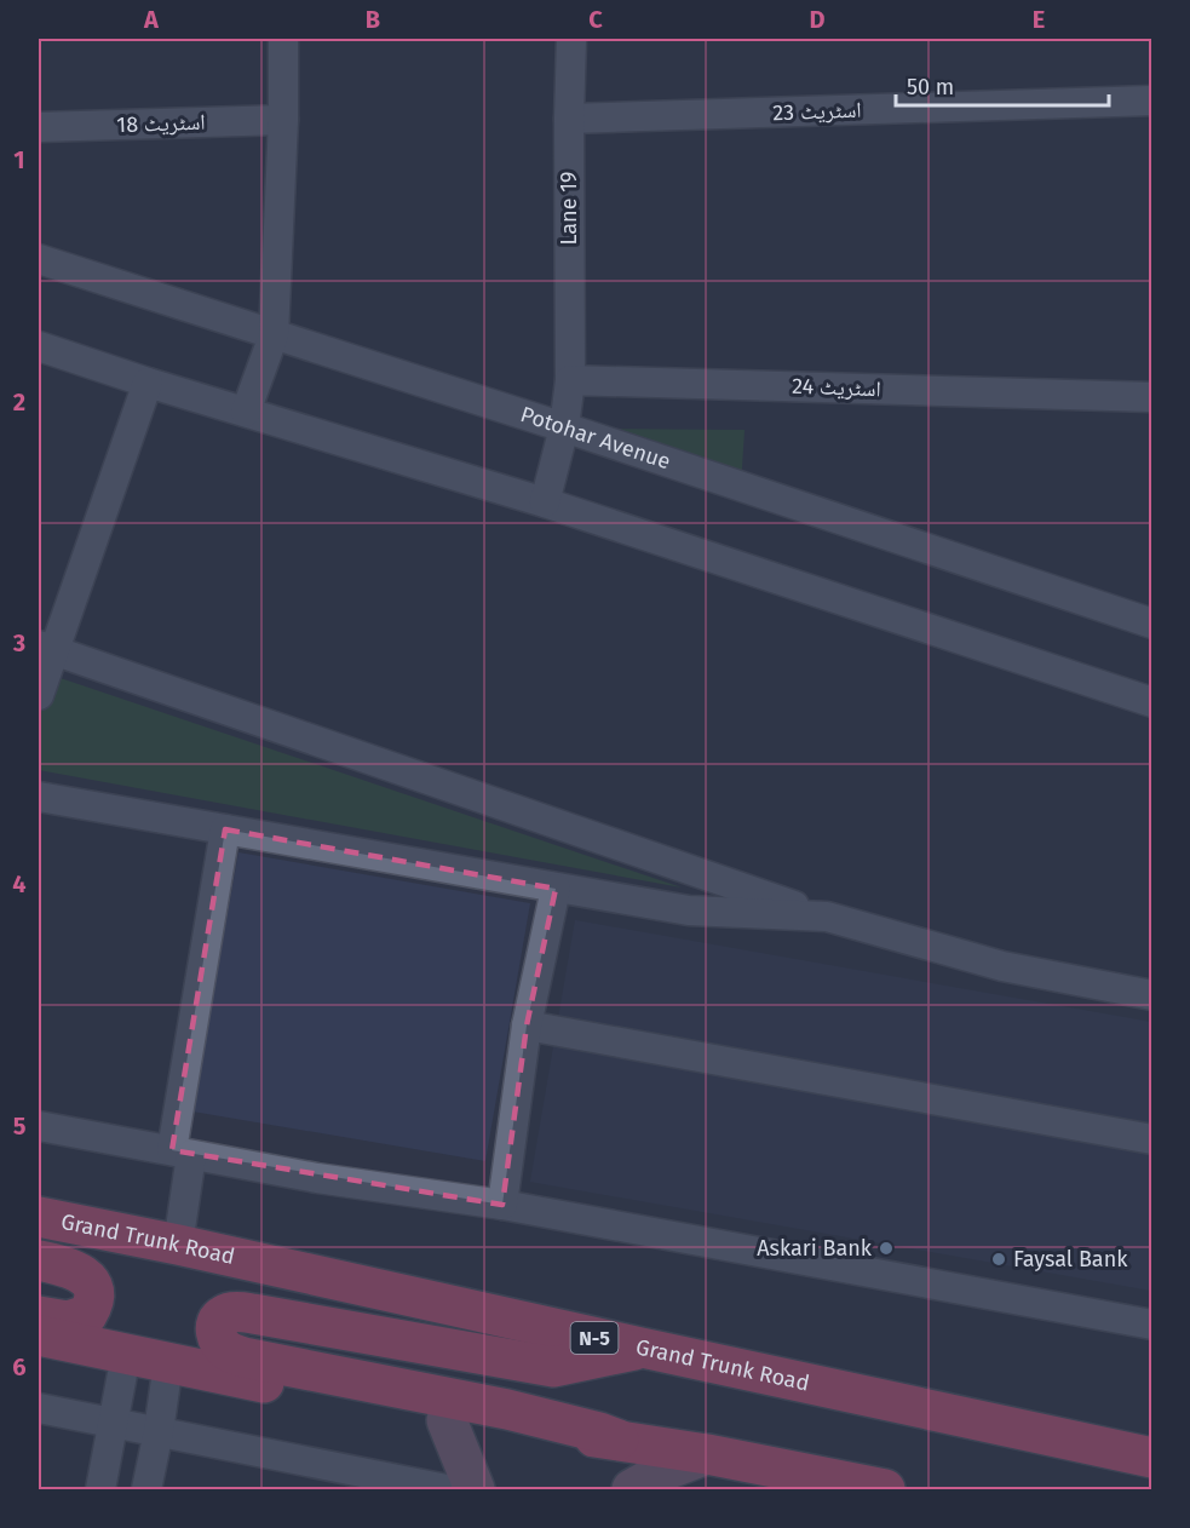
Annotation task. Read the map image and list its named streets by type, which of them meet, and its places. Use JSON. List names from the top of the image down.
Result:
{
  "streets": {
    "highway": ["Grand Trunk Road", "N-5"],
    "street": [
      "اسٹریٹ 23",
      "اسٹریٹ 18",
      "Lane 19",
      "اسٹریٹ 24",
      "Potohar Avenue"
    ]
  },
  "crossings": [
    ["اسٹریٹ 23", "Lane 19"],
    ["Lane 19", "اسٹریٹ 24"]
  ],
  "places": ["Askari Bank", "Faysal Bank"],
  "scale_bar": "50 m",
  "grid": {
    "columns": [
      "A",
      "B",
      "C",
      "D",
      "E"
    ],
    "rows": [
      "1",
      "2",
      "3",
      "4",
      "5",
      "6"
    ]
  }
}
